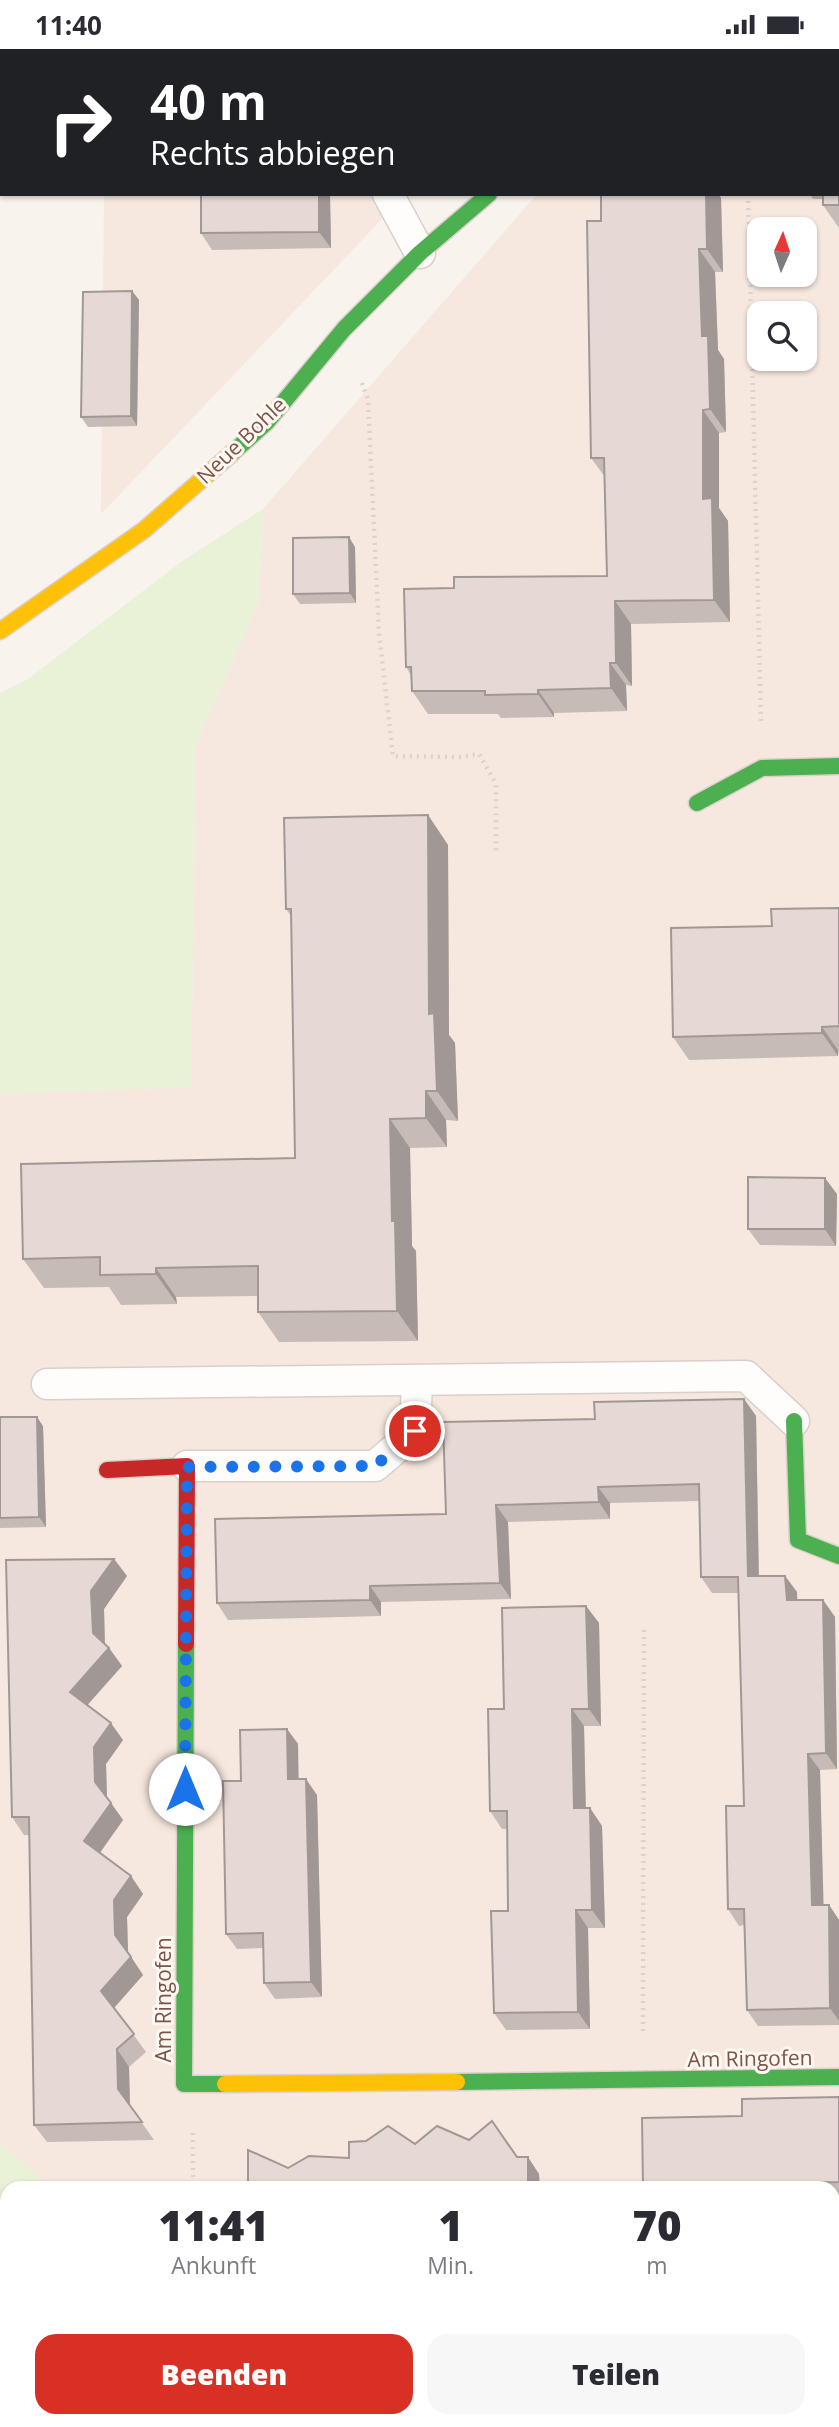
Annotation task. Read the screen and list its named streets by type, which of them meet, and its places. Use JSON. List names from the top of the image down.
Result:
{
  "streets": {
    "street": ["Neue Bohle", "Am Ringofen"]
  },
  "north": "top",
  "page": {
    "status": "11:40",
    "turn": ["40 m", "Rechts abbiegen"],
    "eta": [
      "11:41",
      "Ankunft",
      "1",
      "Min.",
      "70",
      "m"
    ],
    "buttons": ["Beenden", "Teilen"]
  }
}
